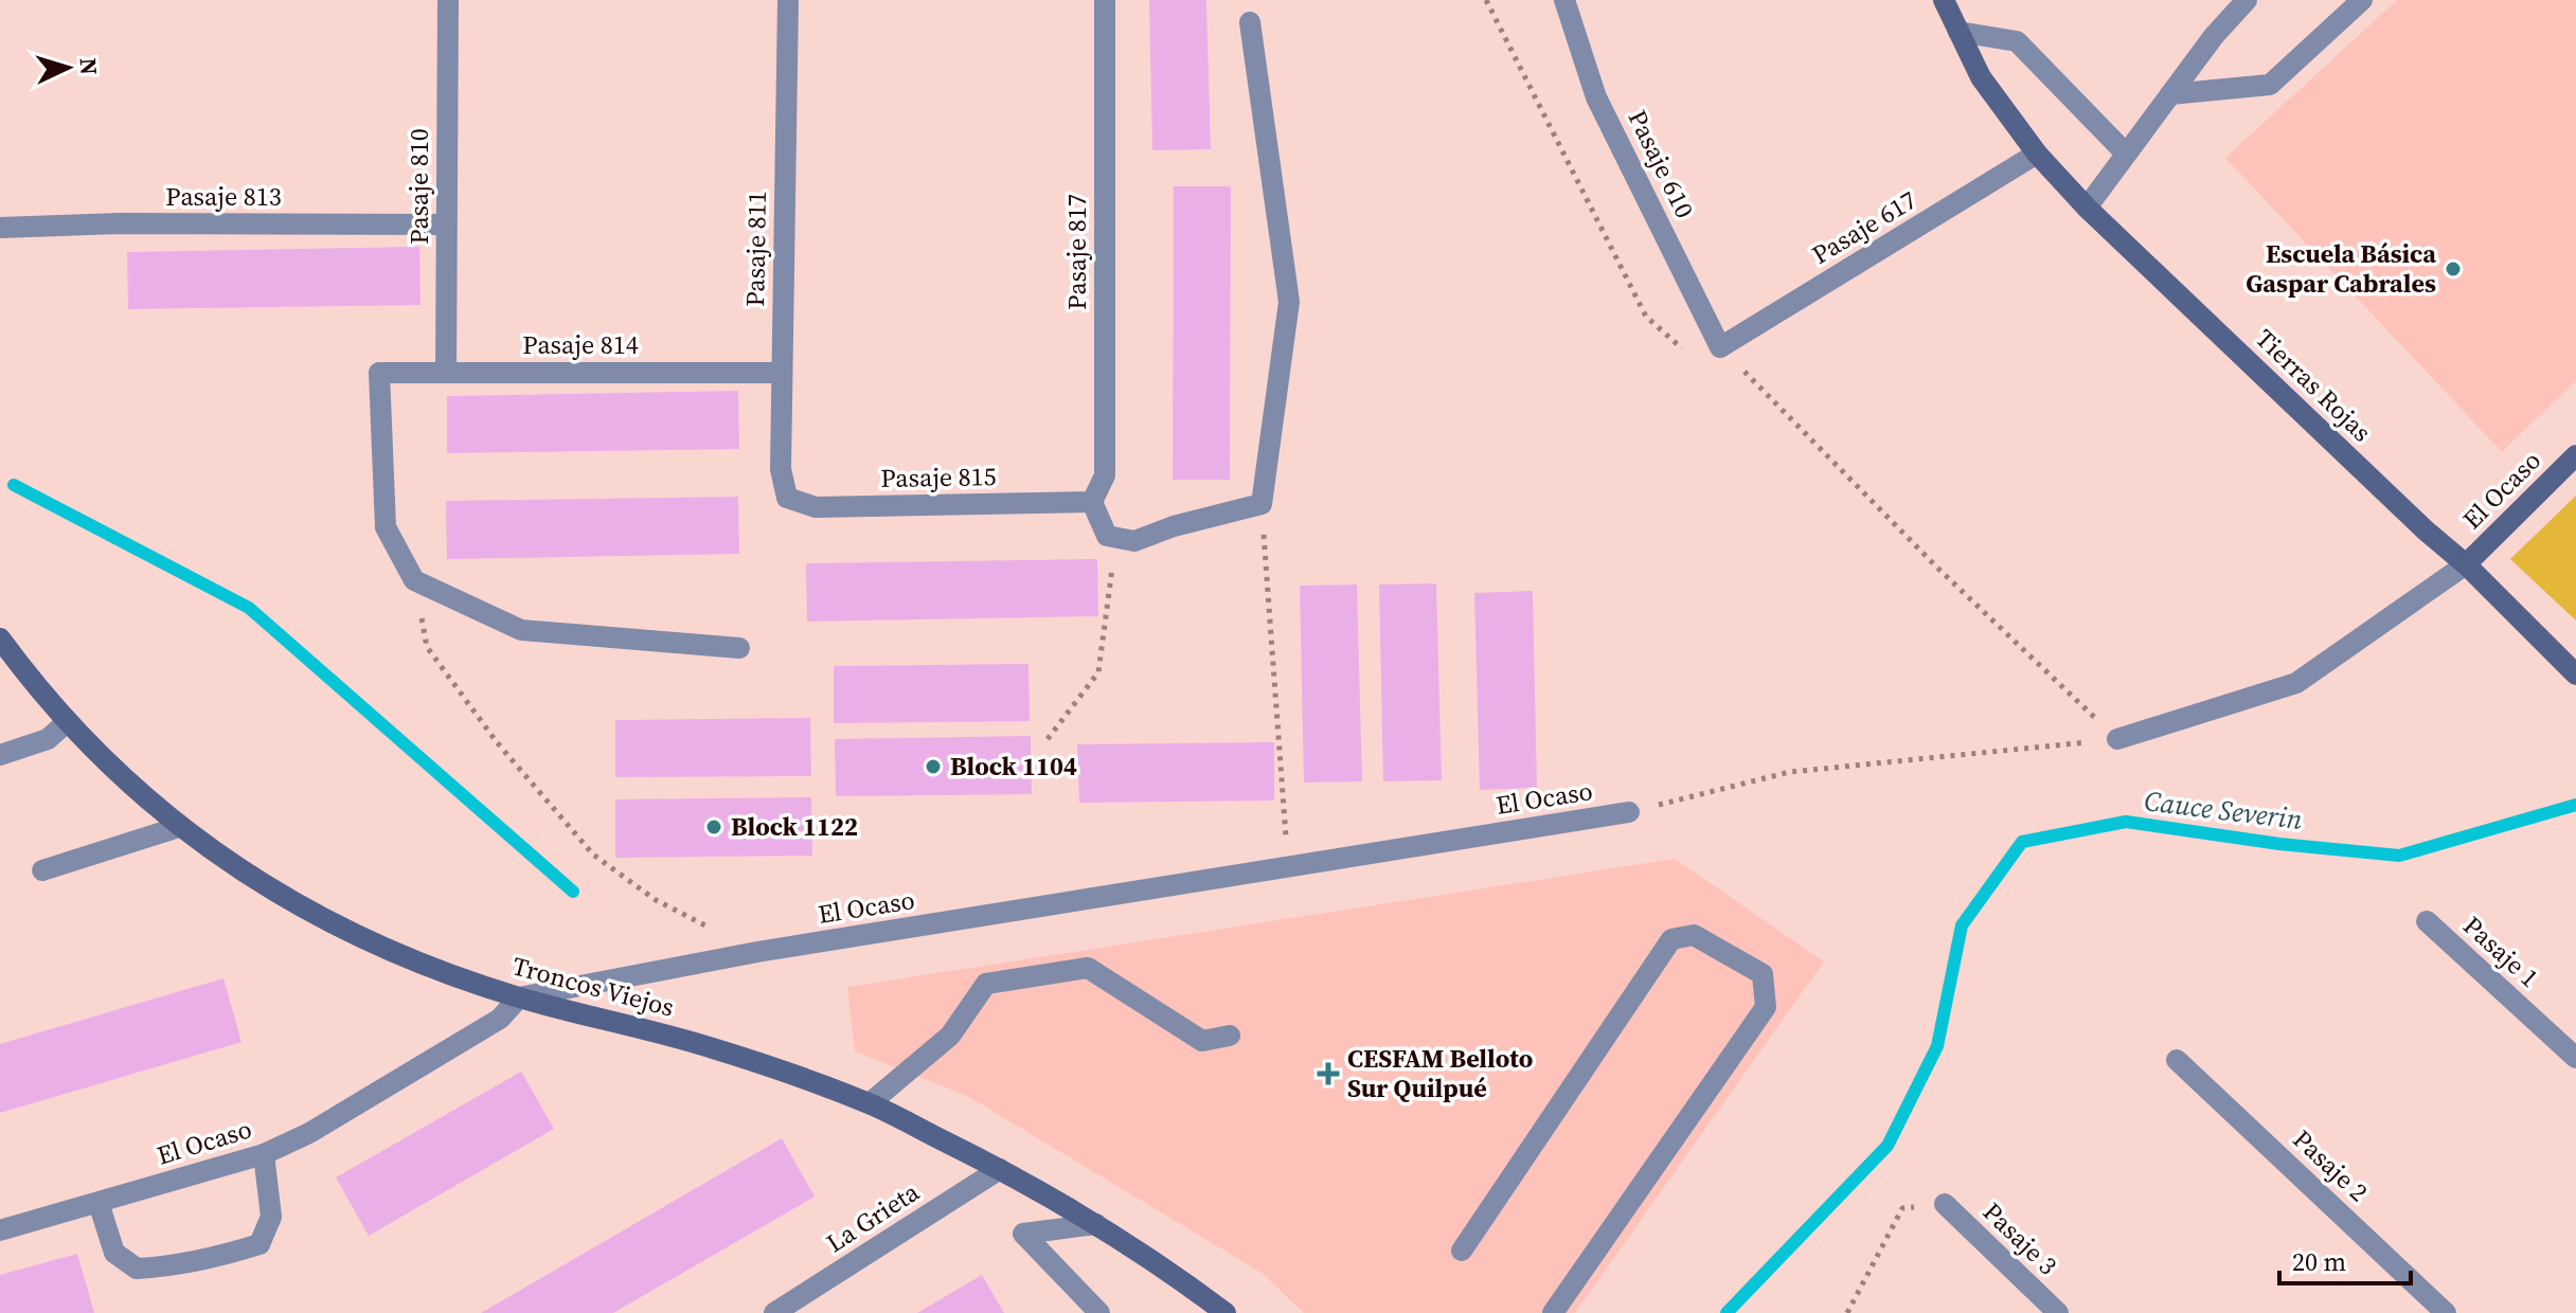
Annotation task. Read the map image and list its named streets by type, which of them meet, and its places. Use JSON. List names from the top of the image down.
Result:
{
  "streets": {
    "street": [
      "Pasaje 610",
      "Pasaje 810",
      "Pasaje 813",
      "Pasaje 617",
      "Pasaje 811",
      "Pasaje 817",
      "Pasaje 814",
      "Tierras Rojas",
      "Pasaje 815",
      "El Ocaso",
      "Pasaje 1",
      "Troncos Viejos",
      "Pasaje 2",
      "La Grieta",
      "Pasaje 3"
    ]
  },
  "crossings": [
    ["Pasaje 610", "Pasaje 617"],
    ["Pasaje 810", "Pasaje 813"],
    ["Pasaje 810", "Pasaje 814"],
    ["Pasaje 617", "Tierras Rojas"],
    ["Pasaje 811", "Pasaje 814"],
    ["Pasaje 811", "Pasaje 815"],
    ["Pasaje 817", "Pasaje 815"],
    ["Tierras Rojas", "El Ocaso"],
    ["El Ocaso", "Troncos Viejos"],
    ["Troncos Viejos", "La Grieta"]
  ],
  "water": ["Cauce Severin"],
  "places": {
    "other": ["Escuela Básica Gaspar Cabrales", "Block 1104", "Block 1122"],
    "health": ["CESFAM Belloto Sur Quilpué"]
  },
  "scale_bar": "20 m",
  "north": "right"
}
